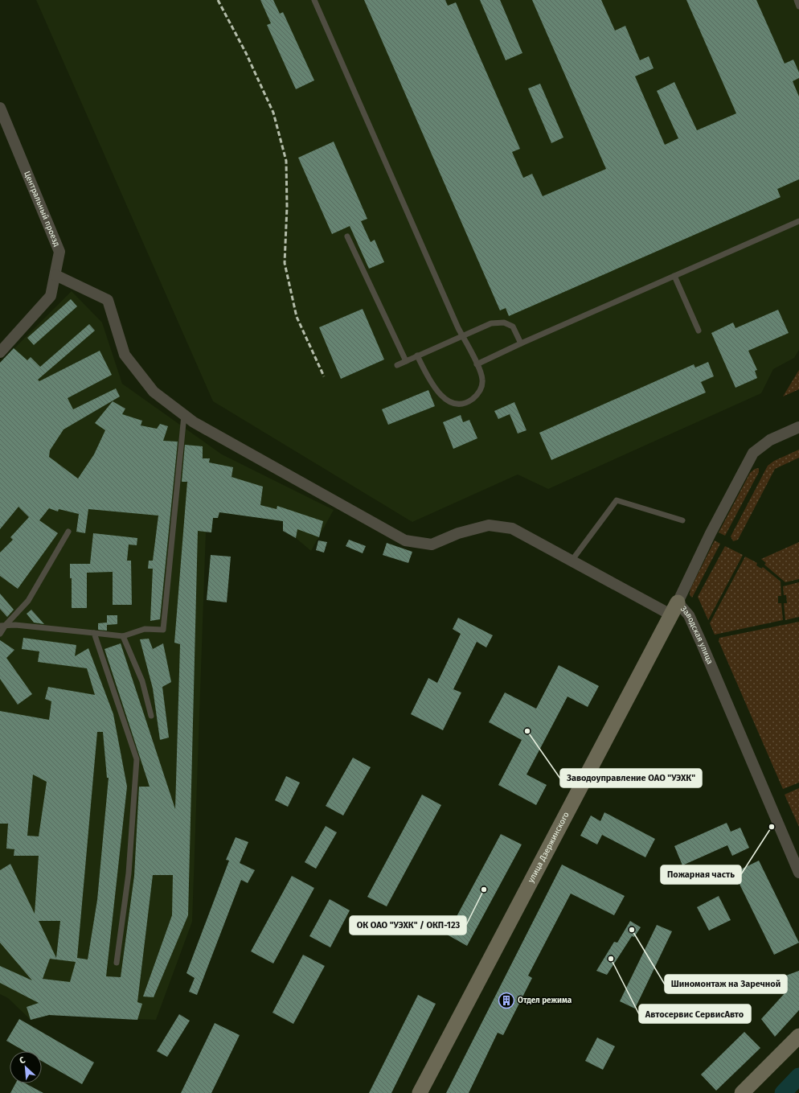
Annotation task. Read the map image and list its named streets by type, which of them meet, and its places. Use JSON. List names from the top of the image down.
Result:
{
  "streets": {
    "street": ["Центральный проезд", "Заводская улица", "улица Дзержинского"]
  },
  "crossings": [
    ["Заводская улица", "улица Дзержинского"]
  ],
  "places": {
    "other": [
      "Заводоуправление ОАО \"УЭХК\"",
      "Пожарная часть",
      "ОК ОАО \"УЭХК\" / ОКП-123",
      "Шиномонтаж на Заречной",
      "Автосервис СервисАвто"
    ],
    "building": ["Отдел режима"]
  },
  "north": "top left"
}
